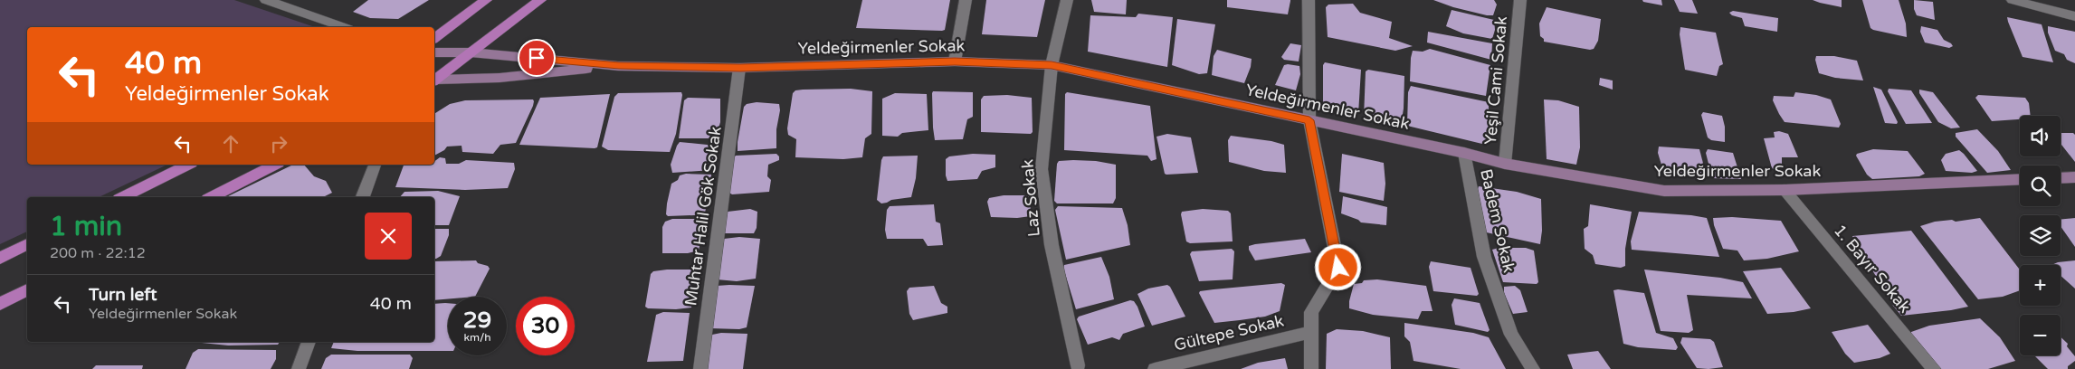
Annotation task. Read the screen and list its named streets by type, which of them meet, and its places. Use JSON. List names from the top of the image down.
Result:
{
  "streets": {
    "street": [
      "Yeldeğirmenler Sokak",
      "Yeşil Cami Sokak",
      "Laz Sokak",
      "Muhtar Halil Gök Sokak",
      "Badem Sokak",
      "1. Bayır Sokak",
      "Gültepe Sokak"
    ]
  },
  "crossings": [
    ["Yeldeğirmenler Sokak", "Yeşil Cami Sokak"],
    ["Yeldeğirmenler Sokak", "Laz Sokak"],
    ["Yeldeğirmenler Sokak", "Muhtar Halil Gök Sokak"],
    ["Yeldeğirmenler Sokak", "Badem Sokak"],
    ["Yeldeğirmenler Sokak", "1. Bayır Sokak"]
  ],
  "page": {
    "turn": ["40 m", "Yeldeğirmenler Sokak"],
    "map_buttons": ["+", "−"],
    "heading": ["1 min", "200 m · 22:12"],
    "list": [
      {
        "name": "Turn left",
        "note": "Yeldeğirmenler Sokak",
        "value": "40 m"
      }
    ],
    "speed": "29 km/h",
    "limit": "30"
  }
}
